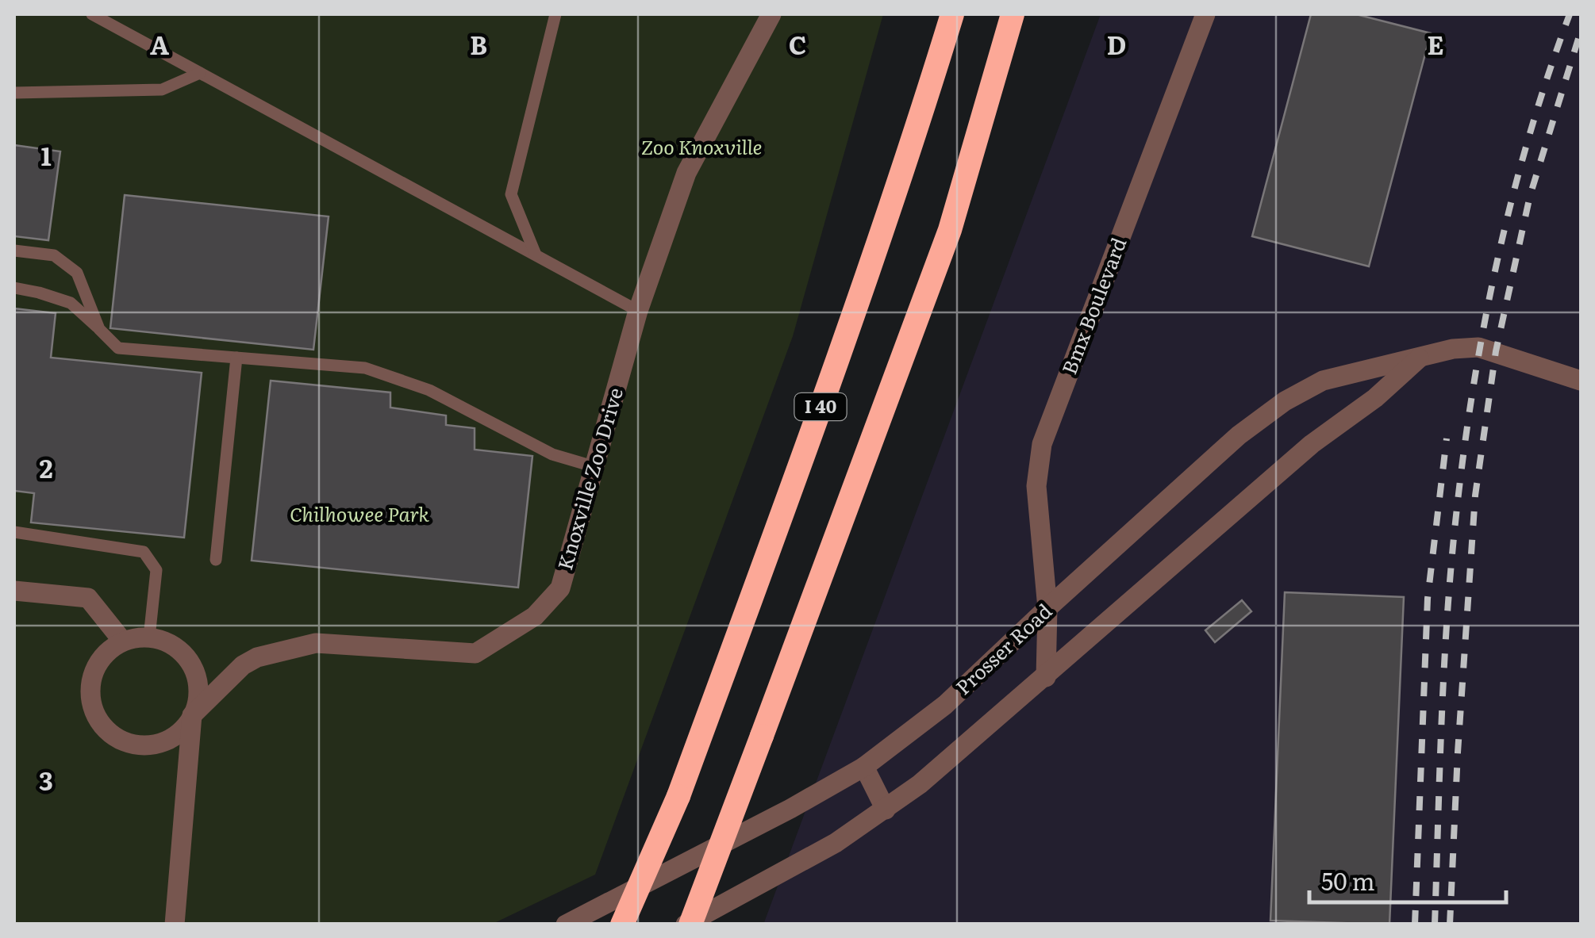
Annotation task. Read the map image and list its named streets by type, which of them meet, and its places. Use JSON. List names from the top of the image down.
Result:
{
  "streets": {
    "highway": ["I 40"],
    "street": ["Bmx Boulevard", "Knoxville Zoo Drive", "Prosser Road"]
  },
  "crossings": [
    ["Bmx Boulevard", "Prosser Road"]
  ],
  "parks": ["Zoo Knoxville", "Chilhowee Park"],
  "scale_bar": "50 m",
  "grid": {
    "columns": [
      "A",
      "B",
      "C",
      "D",
      "E"
    ],
    "rows": ["1", "2", "3"]
  }
}
